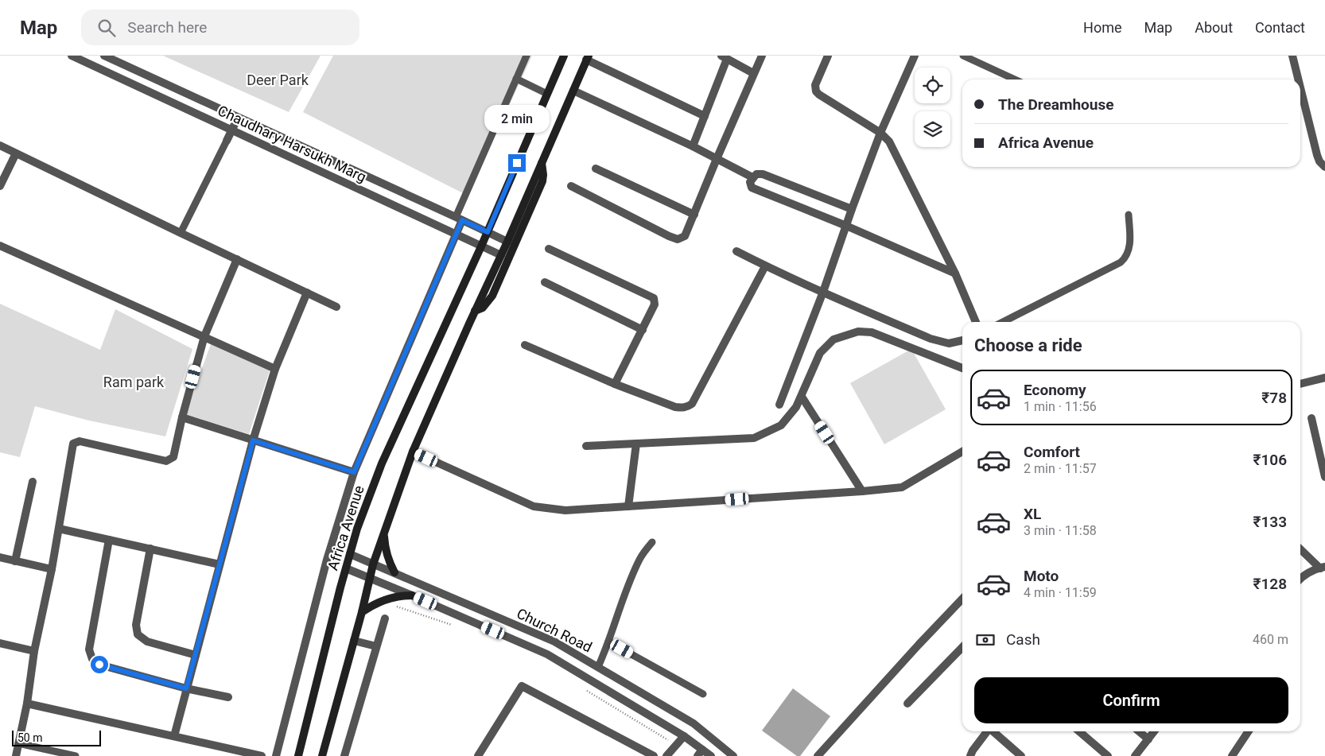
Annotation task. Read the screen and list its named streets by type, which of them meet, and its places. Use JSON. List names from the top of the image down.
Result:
{
  "streets": {
    "main road": ["Africa Avenue"],
    "street": ["Chaudhary Harsukh Marg", "Church Road"]
  },
  "crossings": [
    ["Chaudhary Harsukh Marg", "Africa Avenue"],
    ["Africa Avenue", "Church Road"]
  ],
  "parks": ["Deer Park", "Ram park"],
  "scale_bar": "50 m",
  "page": {
    "header": "Map",
    "search": "Search here",
    "nav": [
      "Home",
      "Map",
      "About",
      "Contact"
    ],
    "banner": ["The Dreamhouse", "Africa Avenue"],
    "bubble": "2 min",
    "heading": "Choose a ride",
    "list": [
      {
        "name": "Economy",
        "note": "1 min · 11:56",
        "value": "₹78"
      },
      {
        "name": "Comfort",
        "note": "2 min · 11:57",
        "value": "₹106"
      },
      {
        "name": "XL",
        "note": "3 min · 11:58",
        "value": "₹133"
      },
      {
        "name": "Moto",
        "note": "4 min · 11:59",
        "value": "₹128"
      }
    ],
    "pay": ["Cash", "460 m"],
    "buttons": "Confirm",
    "scale": "50 m"
  }
}
